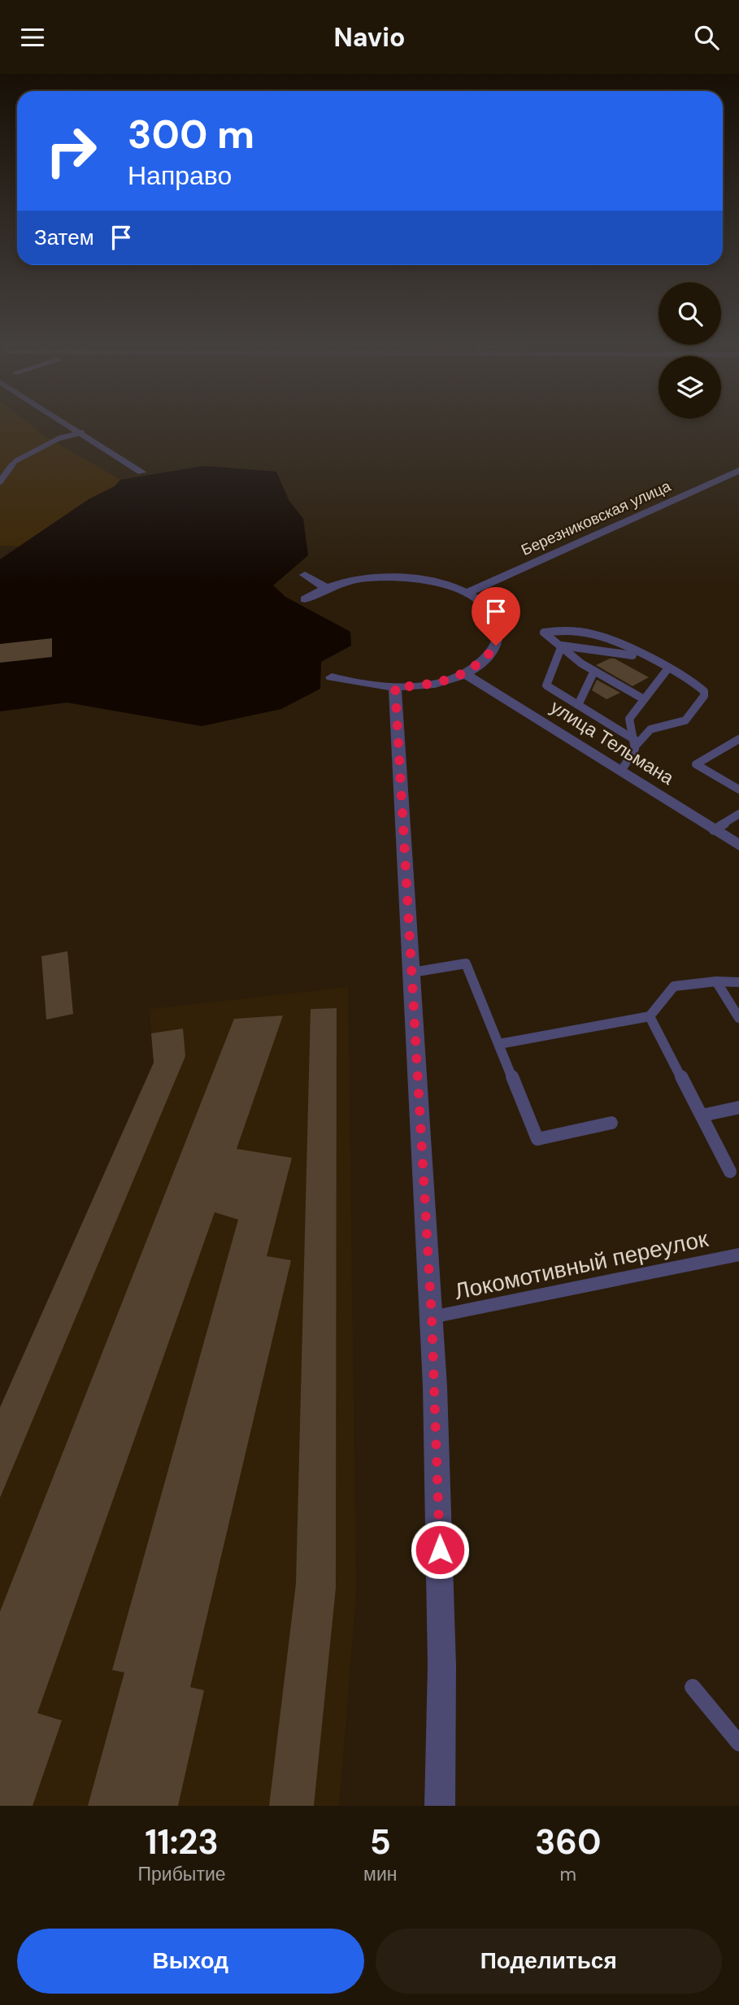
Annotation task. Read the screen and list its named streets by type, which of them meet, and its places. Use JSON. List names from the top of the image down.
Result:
{
  "streets": {
    "street": ["Березниковская улица", "улица Тельмана"],
    "lane": ["Локомотивный переулок"]
  },
  "page": {
    "header": "Navio",
    "turn": ["300 m", "Направо"],
    "then": "Затем",
    "eta": [
      "11:23",
      "Прибытие",
      "5",
      "мин",
      "360",
      "m"
    ],
    "buttons": ["Выход", "Поделиться"]
  }
}
